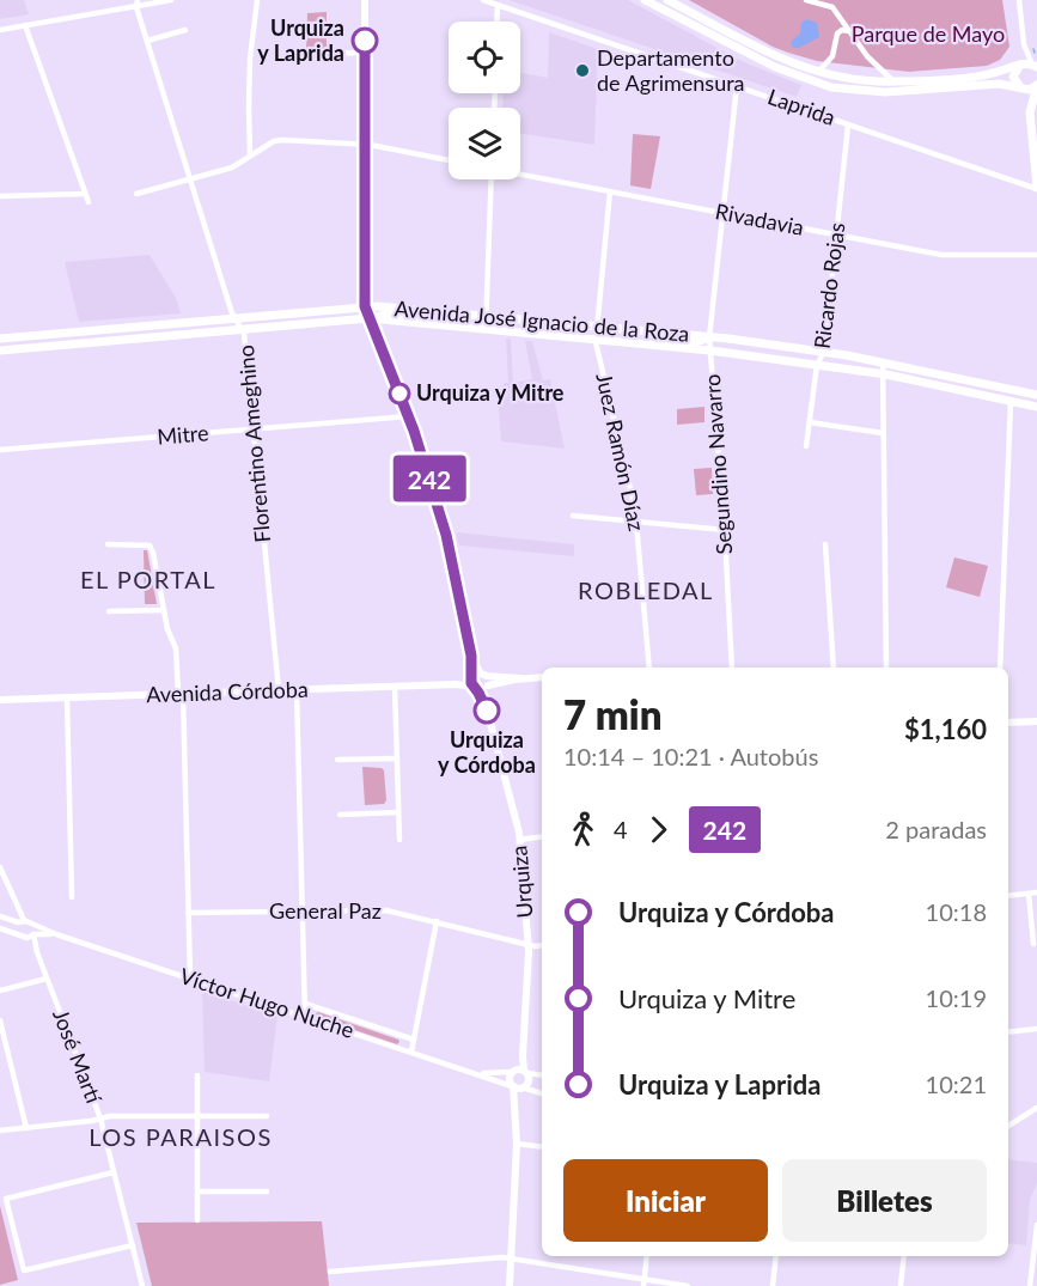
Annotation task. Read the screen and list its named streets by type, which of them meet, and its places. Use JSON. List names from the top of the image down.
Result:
{
  "streets": {
    "main road": ["Avenida José Ignacio de la Roza"],
    "street": [
      "Laprida",
      "Rivadavia",
      "Ricardo Rojas",
      "Mitre",
      "Florentino Ameghino",
      "Juez Ramón Díaz",
      "Segundino Navarro",
      "Avenida Córdoba",
      "Urquiza",
      "General Paz",
      "Víctor Hugo Nuche",
      "José Martí"
    ]
  },
  "crossings": [
    ["Laprida", "Ricardo Rojas"],
    ["Laprida", "Segundino Navarro"],
    ["Rivadavia", "Ricardo Rojas"],
    ["Rivadavia", "Juez Ramón Díaz"],
    ["Rivadavia", "Segundino Navarro"],
    ["Ricardo Rojas", "Avenida José Ignacio de la Roza"],
    ["Avenida José Ignacio de la Roza", "Florentino Ameghino"],
    ["Avenida José Ignacio de la Roza", "Juez Ramón Díaz"],
    ["Avenida José Ignacio de la Roza", "Segundino Navarro"],
    ["Avenida José Ignacio de la Roza", "Urquiza"],
    ["Mitre", "Florentino Ameghino"],
    ["Mitre", "Urquiza"],
    ["Florentino Ameghino", "Avenida Córdoba"],
    ["Avenida Córdoba", "Urquiza"],
    ["Urquiza", "General Paz"],
    ["Urquiza", "Víctor Hugo Nuche"],
    ["Víctor Hugo Nuche", "José Martí"]
  ],
  "districts": ["EL PORTAL", "ROBLEDAL", "LOS PARAISOS"],
  "parks": ["Parque de Mayo"],
  "places": [
    "Urquiza y Laprida",
    "Departamento de Agrimensura",
    "Urquiza y Mitre",
    "Urquiza y Córdoba"
  ],
  "lines": ["bus line 242"],
  "page": {
    "on_map": "242",
    "heading": ["7 min", "10:14 – 10:21 · Autobús", "$1,160"],
    "legs": ["4", "242", "2 paradas"],
    "list": [
      {
        "name": "Urquiza y Córdoba",
        "value": "10:18"
      },
      {
        "name": "Urquiza y Mitre",
        "value": "10:19"
      },
      {
        "name": "Urquiza y Laprida",
        "value": "10:21"
      }
    ],
    "buttons": ["Iniciar", "Billetes"]
  }
}
